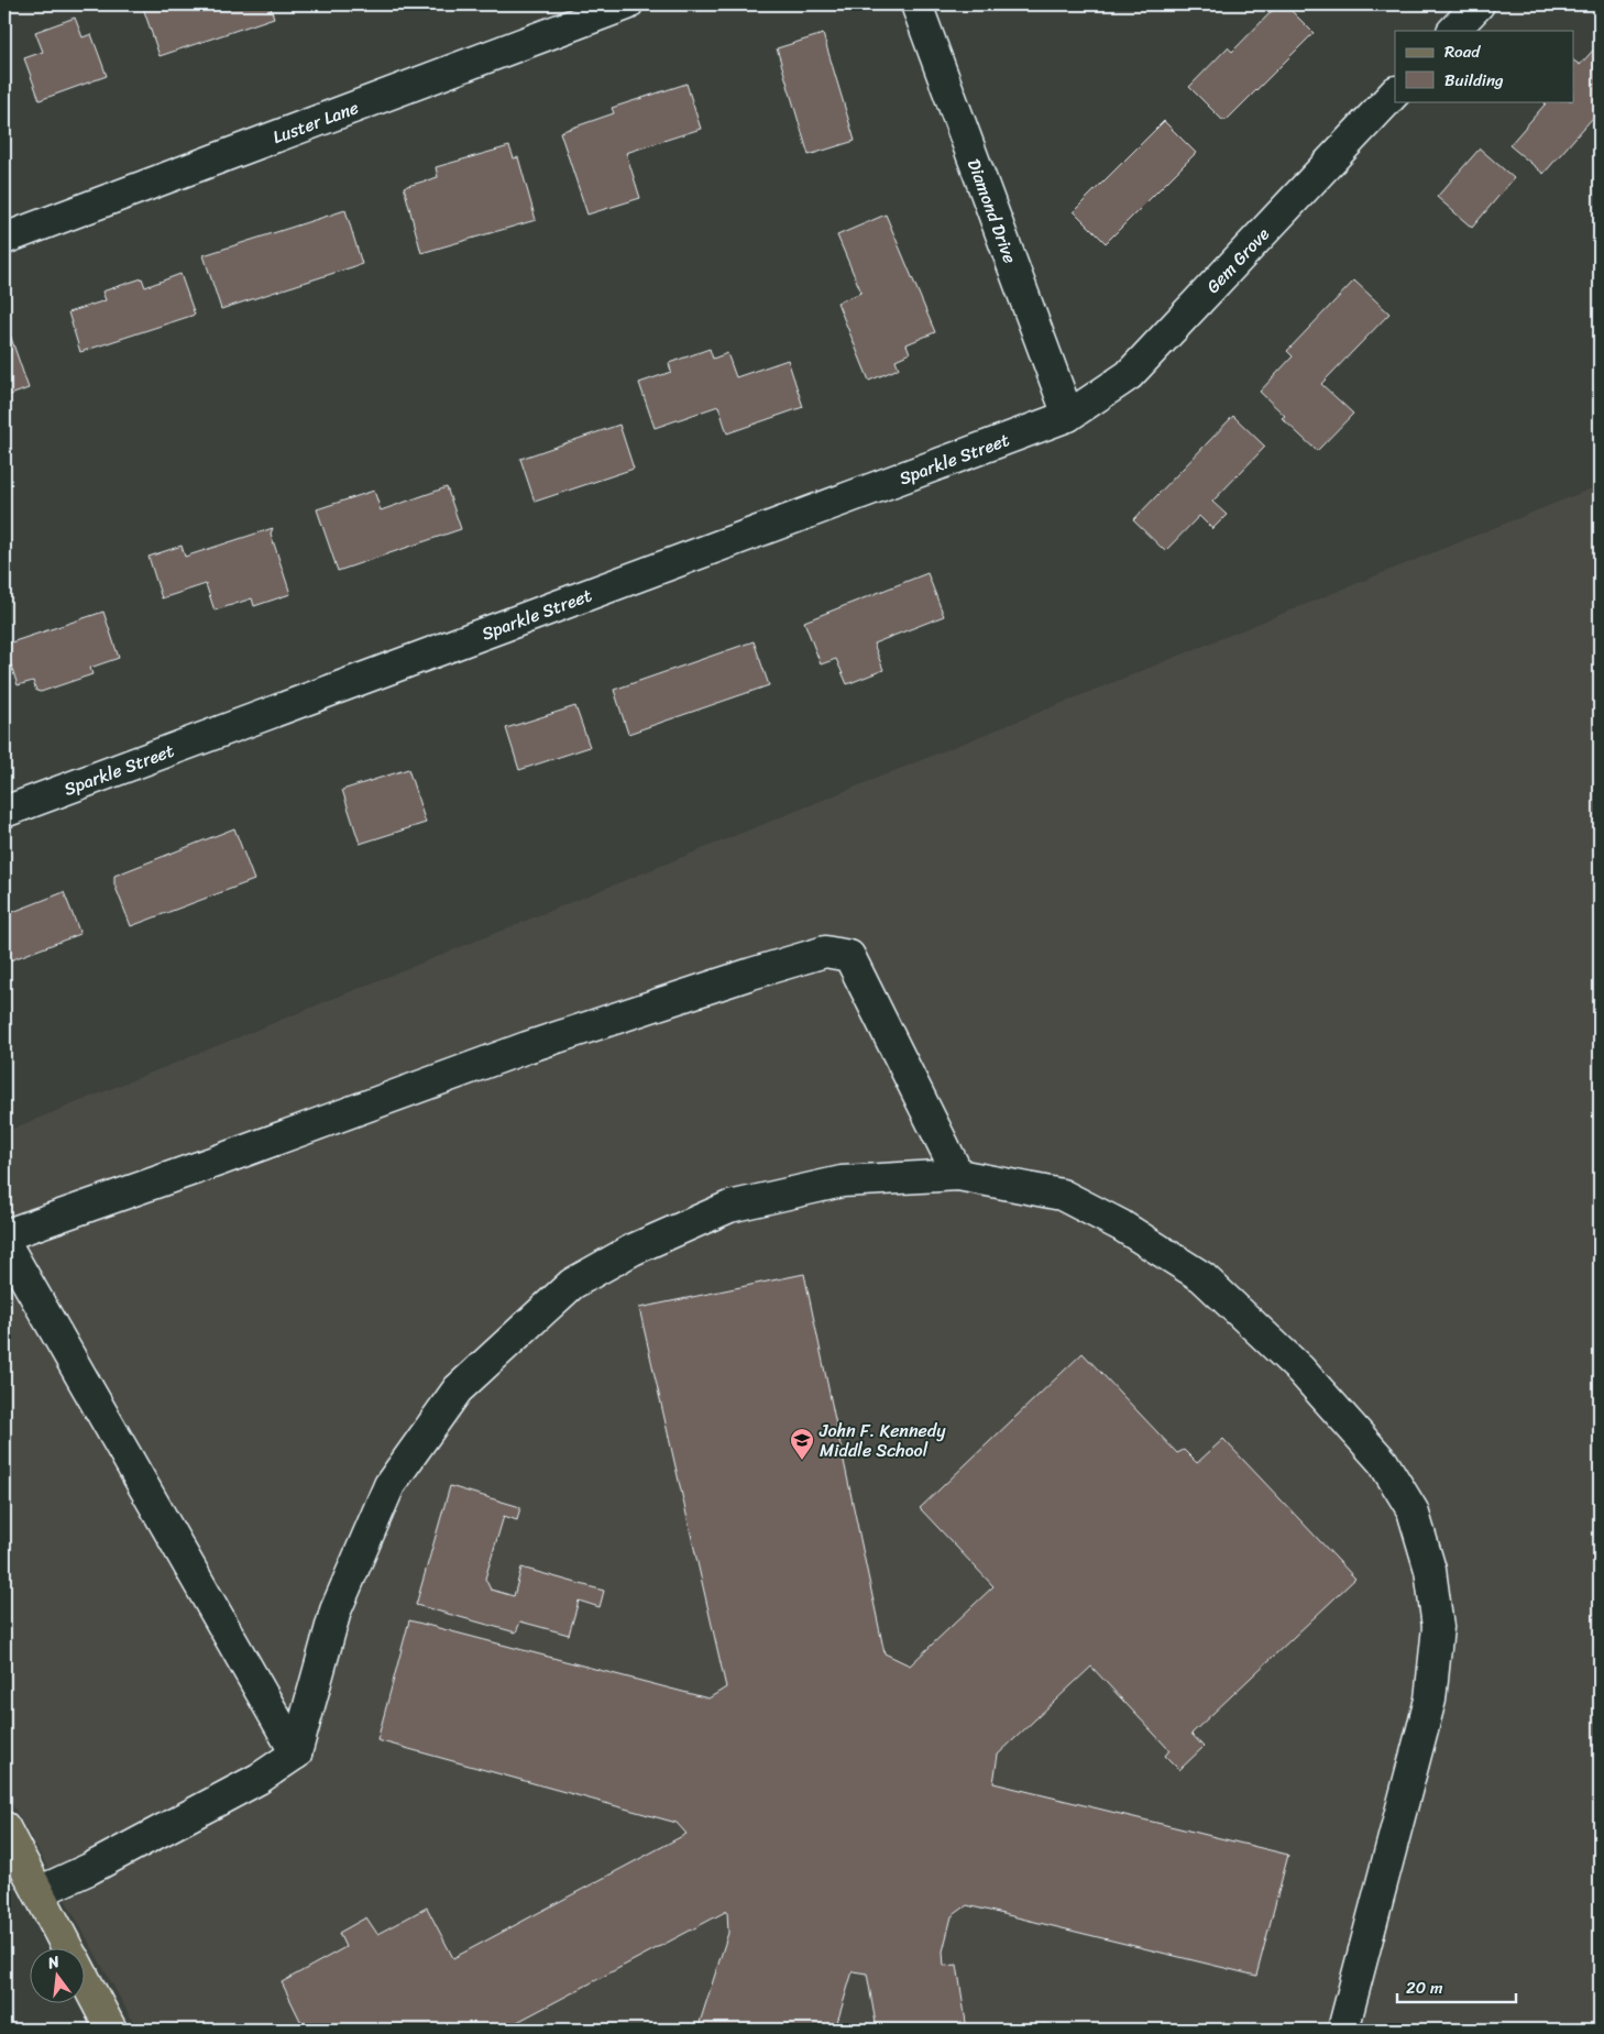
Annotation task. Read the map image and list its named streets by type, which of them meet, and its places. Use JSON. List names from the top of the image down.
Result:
{
  "streets": {
    "street": [
      "Luster Lane",
      "Diamond Drive",
      "Gem Grove",
      "Sparkle Street"
    ]
  },
  "crossings": [
    ["Diamond Drive", "Gem Grove"],
    ["Diamond Drive", "Sparkle Street"],
    ["Gem Grove", "Sparkle Street"]
  ],
  "places": {
    "school or university": ["John F. Kennedy Middle School"]
  },
  "legend": ["Road", "Building"],
  "scale_bar": "20 m",
  "north": "top"
}
